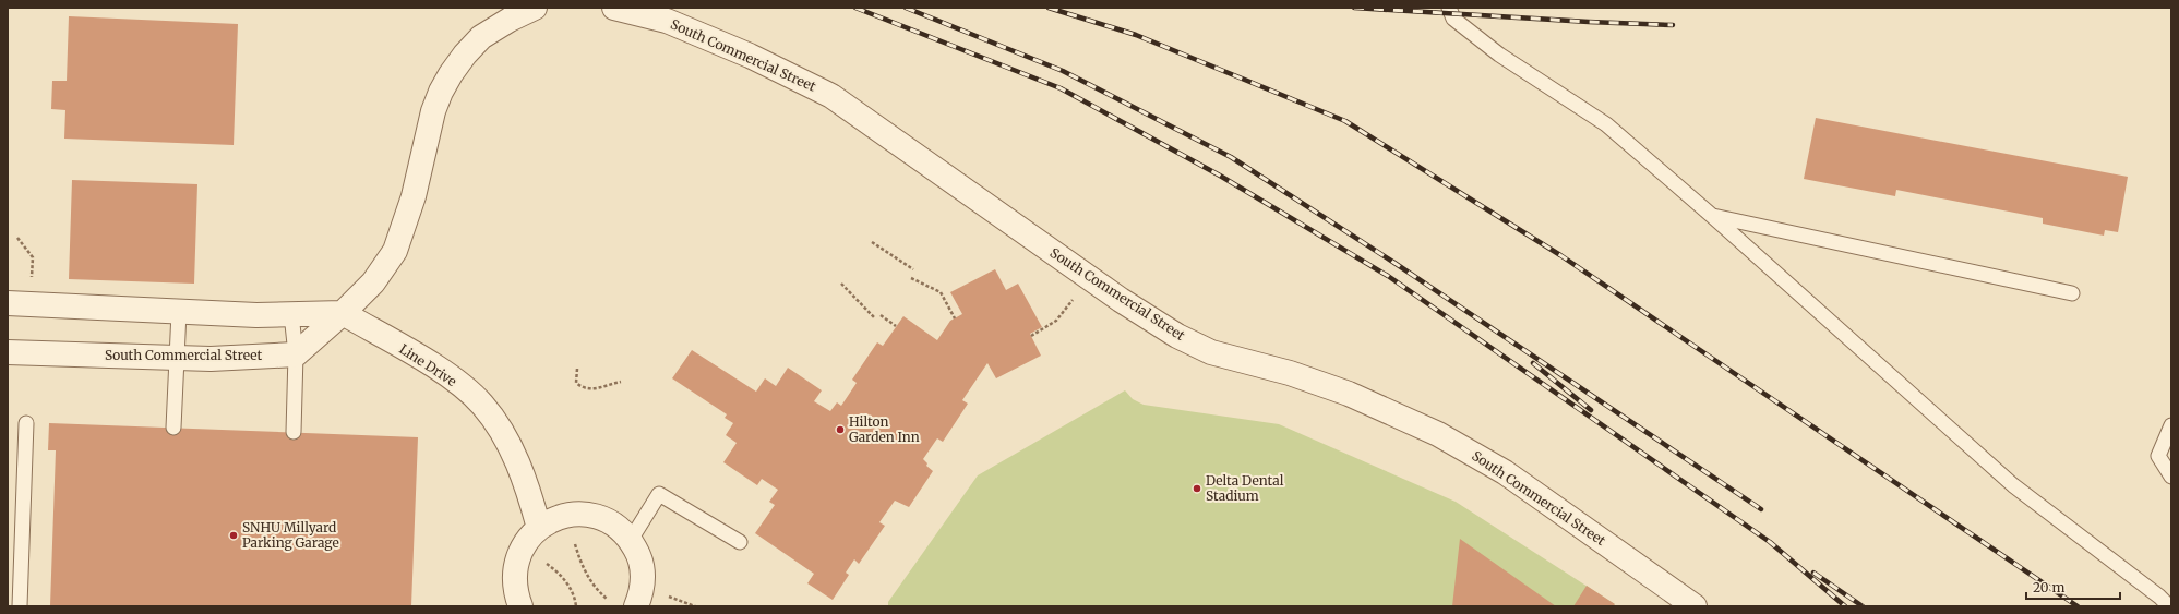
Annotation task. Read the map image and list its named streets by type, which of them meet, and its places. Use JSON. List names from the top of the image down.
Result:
{
  "streets": {
    "street": ["South Commercial Street", "Line Drive"]
  },
  "places": ["Hilton Garden Inn", "Delta Dental Stadium", "SNHU Millyard Parking Garage"],
  "scale_bar": "20 m"
}
